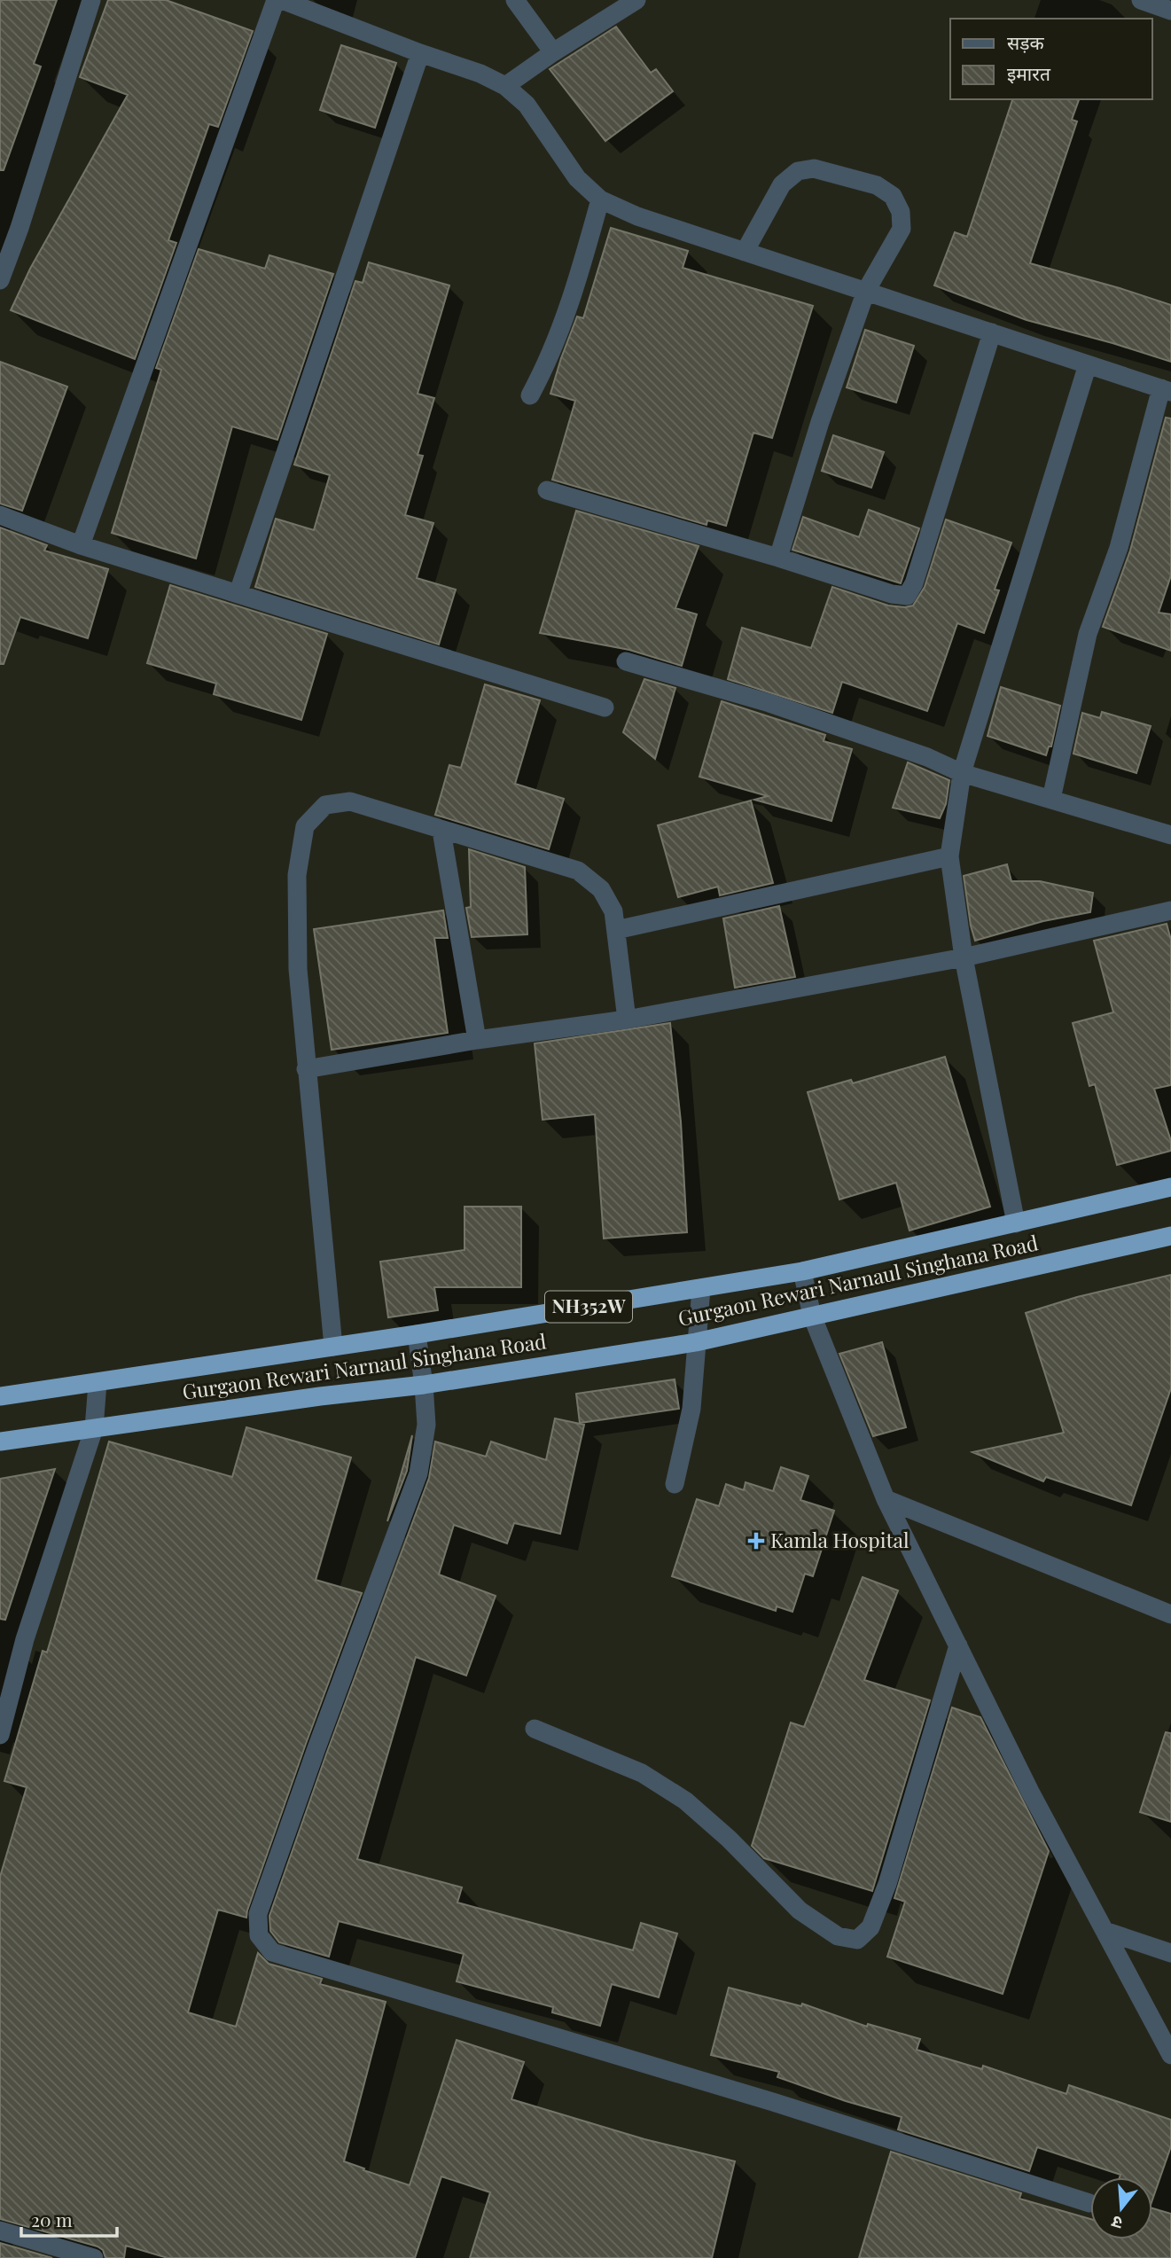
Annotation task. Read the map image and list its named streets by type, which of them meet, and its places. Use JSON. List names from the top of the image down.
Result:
{
  "streets": {
    "highway": ["Gurgaon Rewari Narnaul Singhana Road", "NH352W"]
  },
  "places": {
    "health": ["Kamla Hospital"]
  },
  "legend": ["सड़क", "इमारत"],
  "scale_bar": "20 m",
  "north": "bottom"
}
